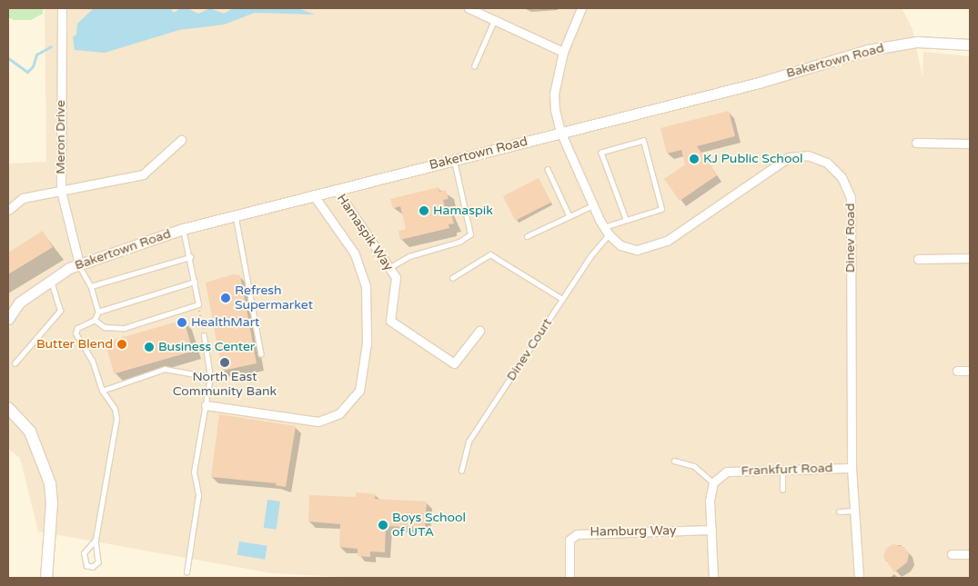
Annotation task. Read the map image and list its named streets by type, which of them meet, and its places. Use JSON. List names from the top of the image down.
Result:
{
  "streets": {
    "street": [
      "Bakertown Road",
      "Meron Drive",
      "Hamaspik Way",
      "Dinev Road",
      "Frankfurt Road",
      "Hamburg Way"
    ],
    "lane": ["Dinev Court"]
  },
  "crossings": [
    ["Bakertown Road", "Meron Drive"],
    ["Bakertown Road", "Hamaspik Way"],
    ["Dinev Road", "Dinev Court"],
    ["Dinev Road", "Frankfurt Road"]
  ],
  "places": [
    "KJ Public School",
    "Hamaspik",
    "Refresh Supermarket",
    "HealthMart",
    "Butter Blend",
    "Business Center",
    "North East Community Bank",
    "Boys School of UTA"
  ]
}
